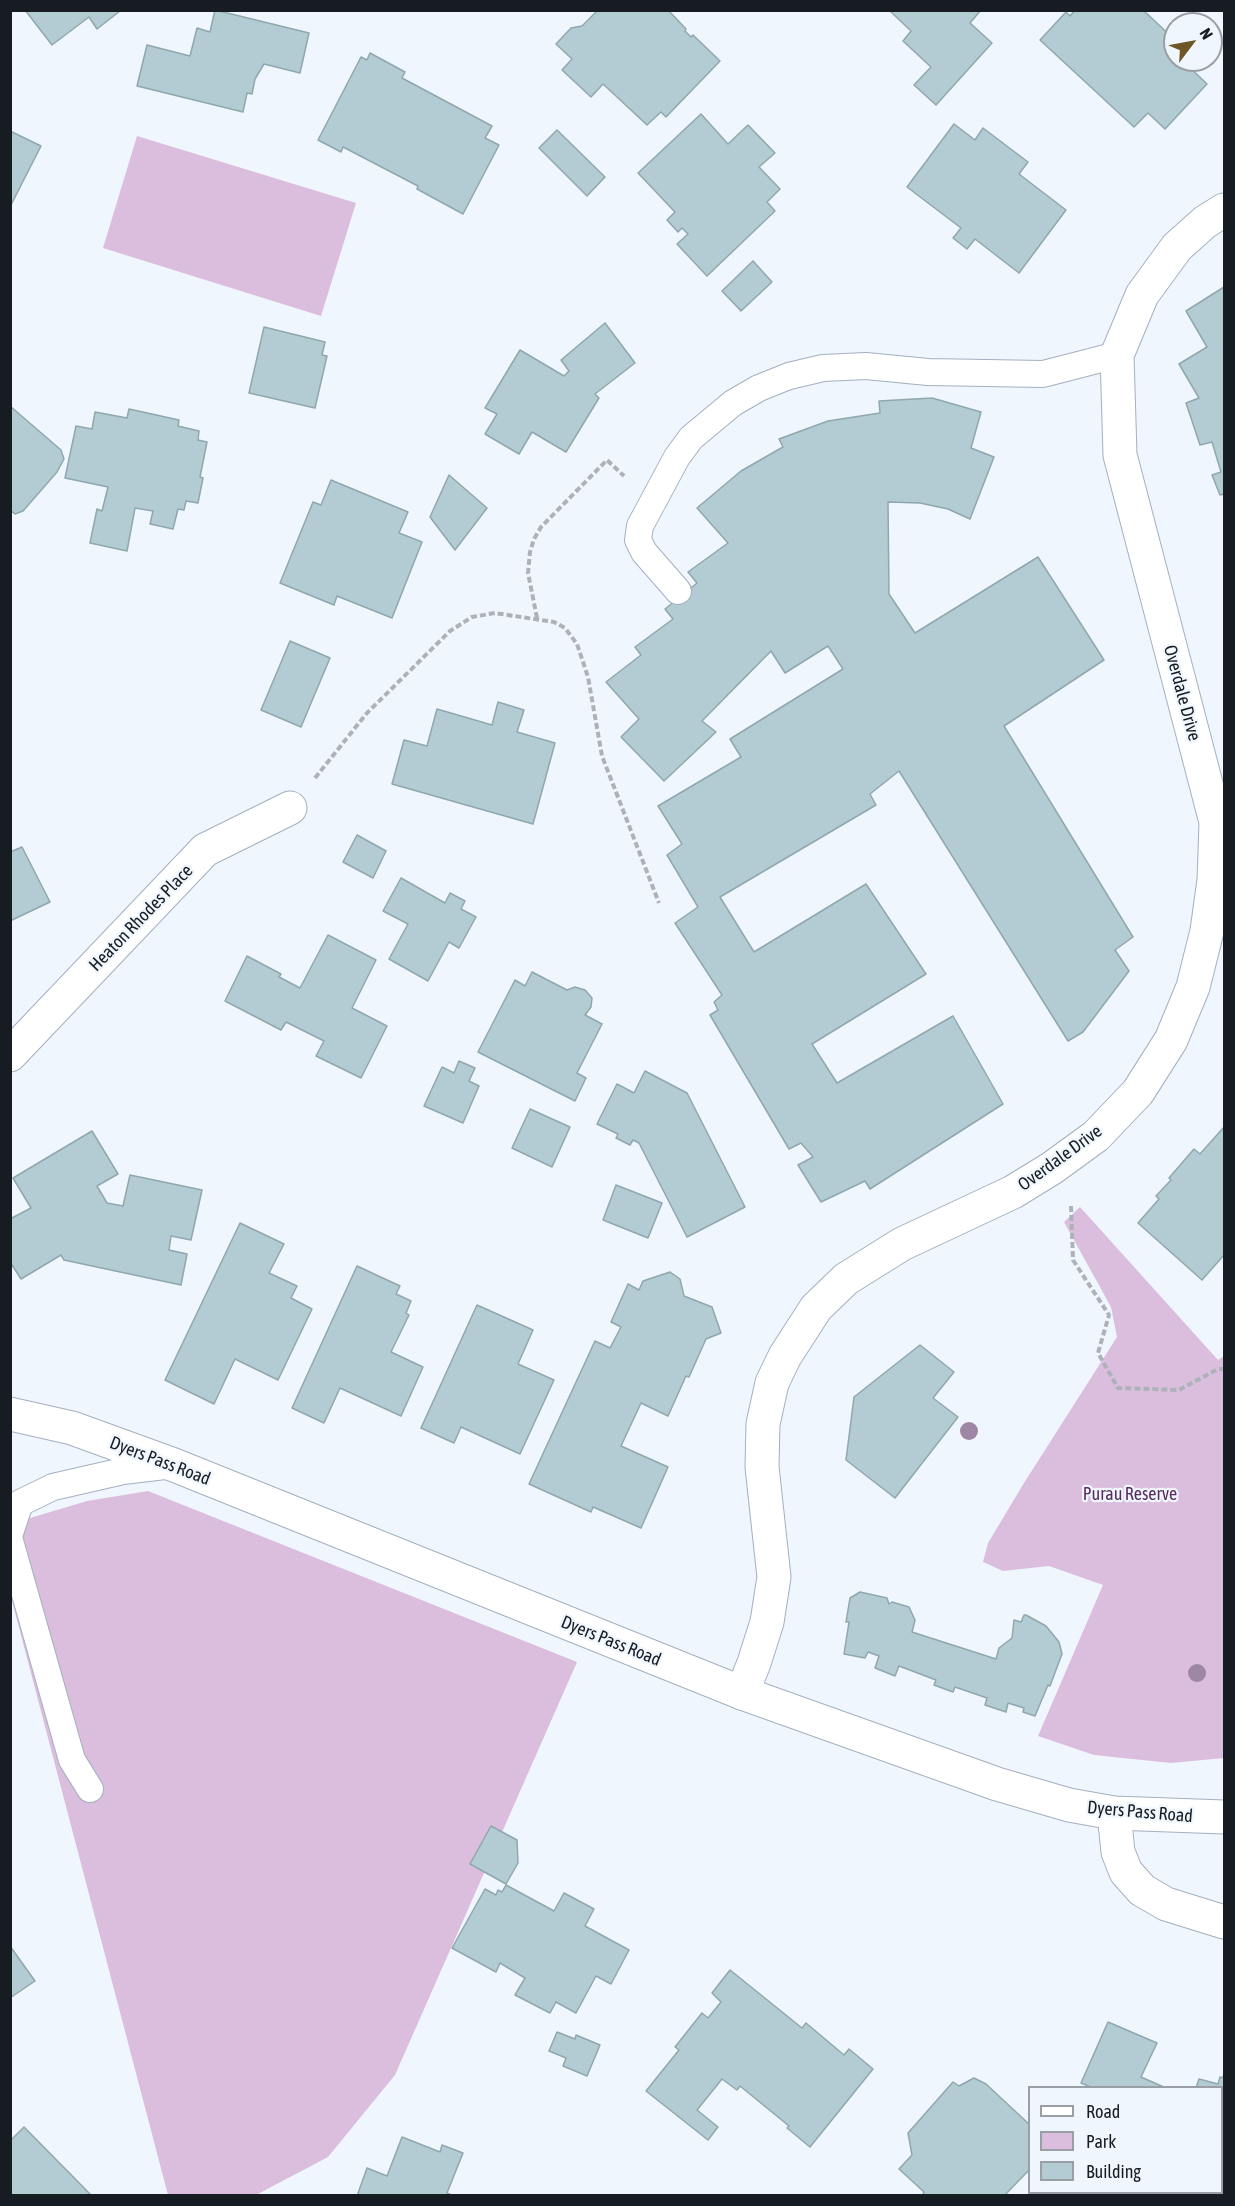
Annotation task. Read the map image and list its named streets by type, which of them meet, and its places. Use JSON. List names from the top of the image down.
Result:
{
  "streets": {
    "street": ["Overdale Drive", "Heaton Rhodes Place", "Dyers Pass Road"]
  },
  "crossings": [
    ["Overdale Drive", "Dyers Pass Road"]
  ],
  "parks": ["Purau Reserve"],
  "legend": ["Road", "Park", "Building"],
  "north": "top right"
}
